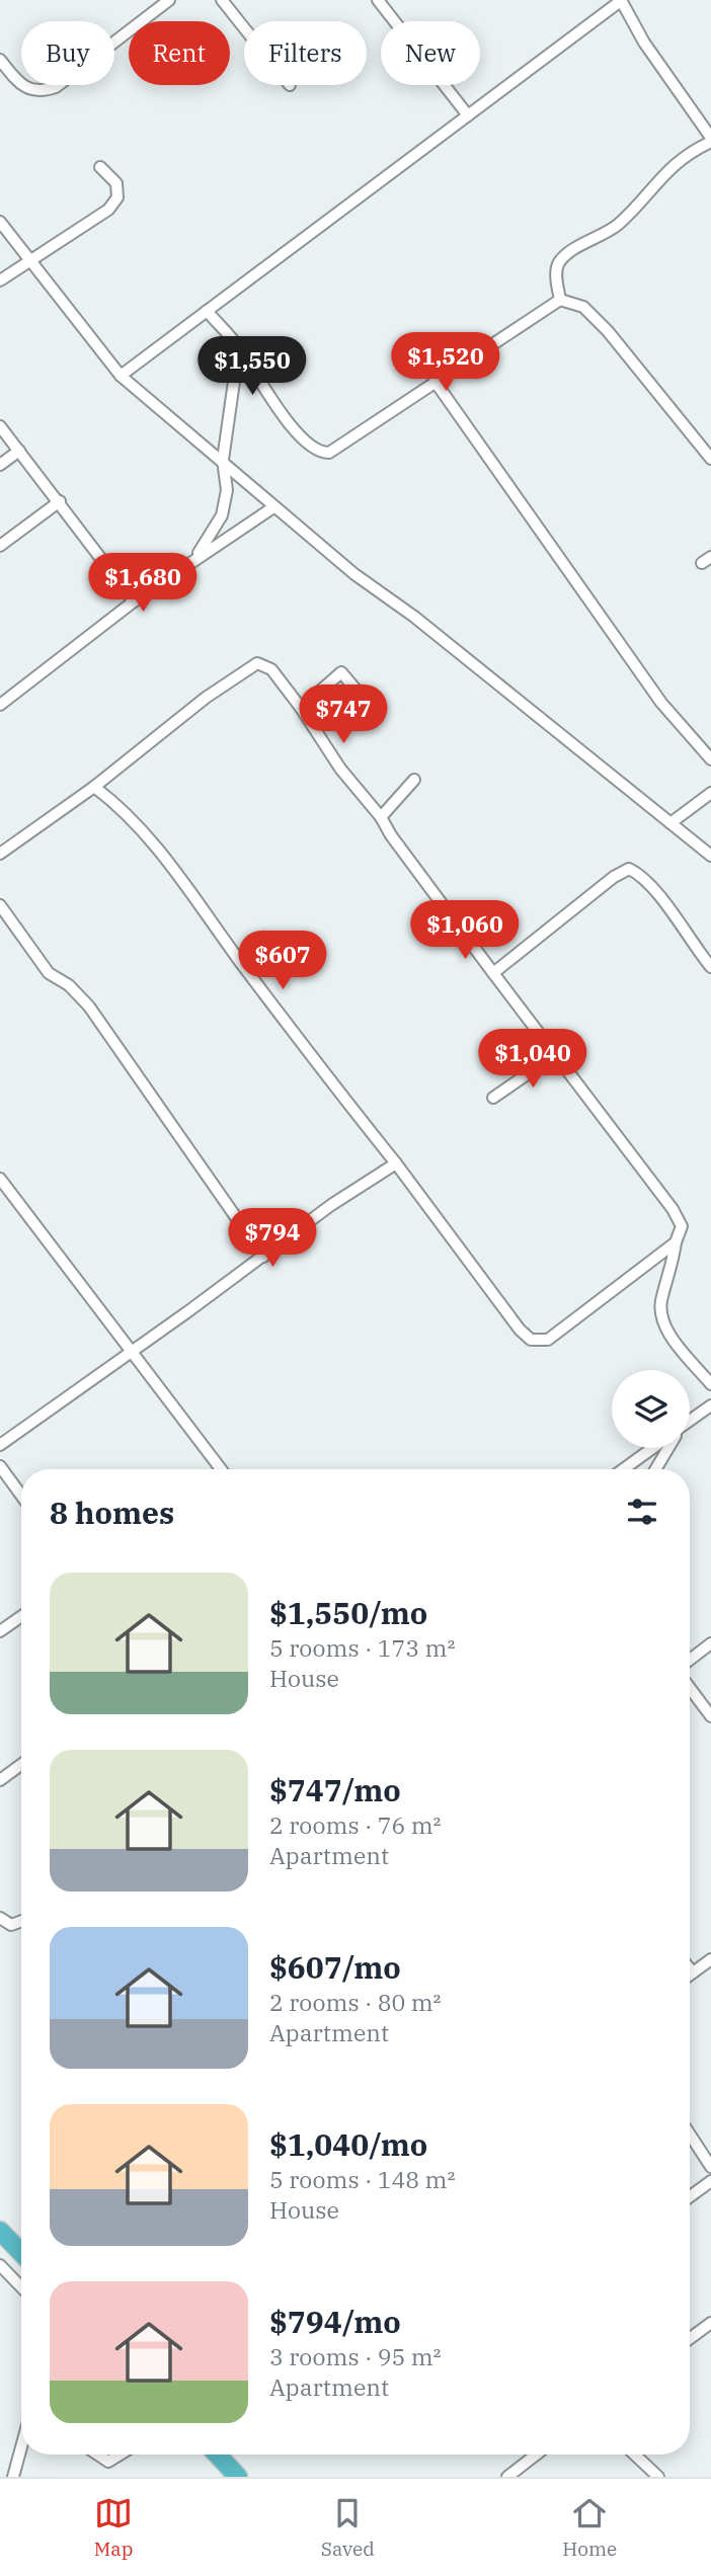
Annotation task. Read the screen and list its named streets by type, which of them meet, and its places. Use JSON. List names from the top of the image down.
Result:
{
  "page": {
    "chip": [
      "Buy",
      "Rent",
      "Filters",
      "New"
    ],
    "price": [
      "$1,520",
      "$1,550",
      "$1,680",
      "$747",
      "$1,060",
      "$607",
      "$1,040",
      "$794"
    ],
    "heading": "8 homes",
    "list": [
      {
        "name": "$1,550/mo",
        "note": "5 rooms · 173 m² · House"
      },
      {
        "name": "$747/mo",
        "note": "2 rooms · 76 m² · Apartment"
      },
      {
        "name": "$607/mo",
        "note": "2 rooms · 80 m² · Apartment"
      },
      {
        "name": "$1,040/mo",
        "note": "5 rooms · 148 m² · House"
      },
      {
        "name": "$794/mo",
        "note": "3 rooms · 95 m² · Apartment"
      }
    ],
    "tabs": ["Map", "Saved", "Home"]
  }
}
